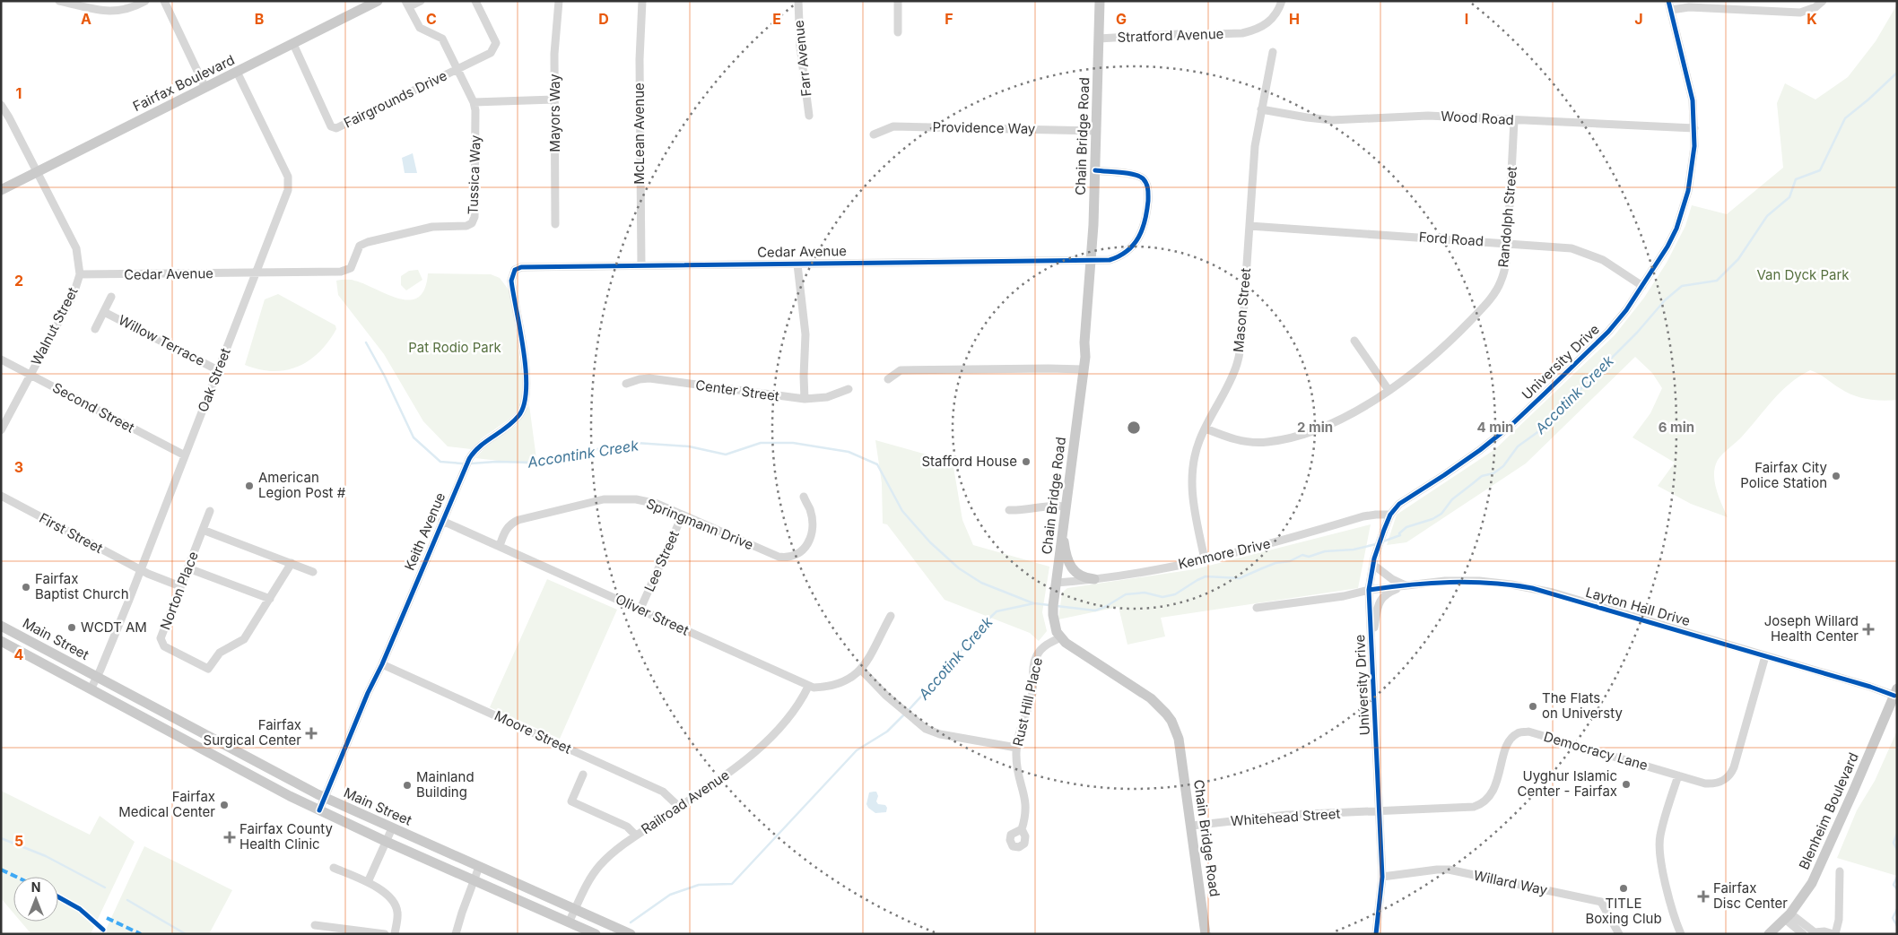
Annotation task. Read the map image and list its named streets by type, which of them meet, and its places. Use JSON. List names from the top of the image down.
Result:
{
  "streets": {
    "main road": [
      "Fairfax Boulevard",
      "Chain Bridge Road",
      "Main Street",
      "Blenheim Boulevard"
    ],
    "street": [
      "Stratford Avenue",
      "Farr Avenue",
      "Fairgrounds Drive",
      "Mayors Way",
      "Wood Road",
      "Providence Way",
      "McLean Avenue",
      "Tussica Way",
      "Randolph Street",
      "Ford Road",
      "Cedar Avenue",
      "Mason Street",
      "Walnut Street",
      "Willow Terrace",
      "University Drive",
      "Oak Street",
      "Center Street",
      "Second Street",
      "Springmann Drive",
      "Keith Avenue",
      "First Street",
      "Kenmore Drive",
      "Lee Street",
      "Norton Place",
      "Layton Hall Drive",
      "Oliver Street",
      "Rust Hill Place",
      "Moore Street",
      "Democracy Lane",
      "Railroad Avenue",
      "Whitehead Street",
      "Willard Way"
    ]
  },
  "crossings": [
    ["Stratford Avenue", "Chain Bridge Road"],
    ["Fairfax Boulevard", "Fairgrounds Drive"],
    ["Fairfax Boulevard", "Walnut Street"],
    ["Fairfax Boulevard", "Oak Street"],
    ["Fairgrounds Drive", "Tussica Way"],
    ["Wood Road", "Randolph Street"],
    ["Wood Road", "Mason Street"],
    ["Wood Road", "University Drive"],
    ["Providence Way", "Chain Bridge Road"],
    ["McLean Avenue", "Cedar Avenue"],
    ["Chain Bridge Road", "Cedar Avenue"],
    ["Chain Bridge Road", "Kenmore Drive"],
    ["Chain Bridge Road", "Rust Hill Place"],
    ["Chain Bridge Road", "Whitehead Street"],
    ["Tussica Way", "Cedar Avenue"],
    ["Randolph Street", "Ford Road"],
    ["Randolph Street", "Mason Street"],
    ["Ford Road", "Mason Street"],
    ["Ford Road", "University Drive"],
    ["Cedar Avenue", "Walnut Street"],
    ["Cedar Avenue", "Oak Street"],
    ["Cedar Avenue", "Keith Avenue"],
    ["Mason Street", "Kenmore Drive"],
    ["Walnut Street", "Second Street"],
    ["Willow Terrace", "Oak Street"],
    ["University Drive", "Kenmore Drive"],
    ["University Drive", "Layton Hall Drive"],
    ["University Drive", "Democracy Lane"],
    ["University Drive", "Whitehead Street"],
    ["University Drive", "Willard Way"],
    ["Oak Street", "Second Street"],
    ["Oak Street", "First Street"],
    ["Oak Street", "Main Street"],
    ["Springmann Drive", "Lee Street"],
    ["Springmann Drive", "Oliver Street"],
    ["Keith Avenue", "Oliver Street"],
    ["Keith Avenue", "Main Street"],
    ["Keith Avenue", "Moore Street"],
    ["First Street", "Norton Place"],
    ["Lee Street", "Oliver Street"],
    ["Layton Hall Drive", "Democracy Lane"],
    ["Layton Hall Drive", "Blenheim Boulevard"],
    ["Oliver Street", "Railroad Avenue"],
    ["Main Street", "Railroad Avenue"],
    ["Moore Street", "Railroad Avenue"],
    ["Democracy Lane", "Whitehead Street"]
  ],
  "water": ["Accotink Creek", "Accontink Creek"],
  "parks": ["Van Dyck Park", "Pat Rodio Park"],
  "places": {
    "other": [
      "Stafford House",
      "Fairfax City Police Station",
      "American Legion Post #",
      "Fairfax Baptist Church",
      "WCDT AM",
      "The Flats on Universty",
      "Uyghur Islamic Center - Fairfax",
      "Mainland Building",
      "Fairfax Medical Center",
      "TITLE Boxing Club"
    ],
    "health": [
      "Joseph Willard Health Center",
      "Fairfax Surgical Center",
      "Fairfax County Health Clinic",
      "Fairfax Disc Center"
    ]
  },
  "north": "top",
  "grid": {
    "columns": [
      "A",
      "B",
      "C",
      "D",
      "E",
      "F",
      "G",
      "H",
      "I",
      "J",
      "K"
    ],
    "rows": [
      "1",
      "2",
      "3",
      "4",
      "5"
    ]
  },
  "rings": ["2 min", "4 min", "6 min"]
}
